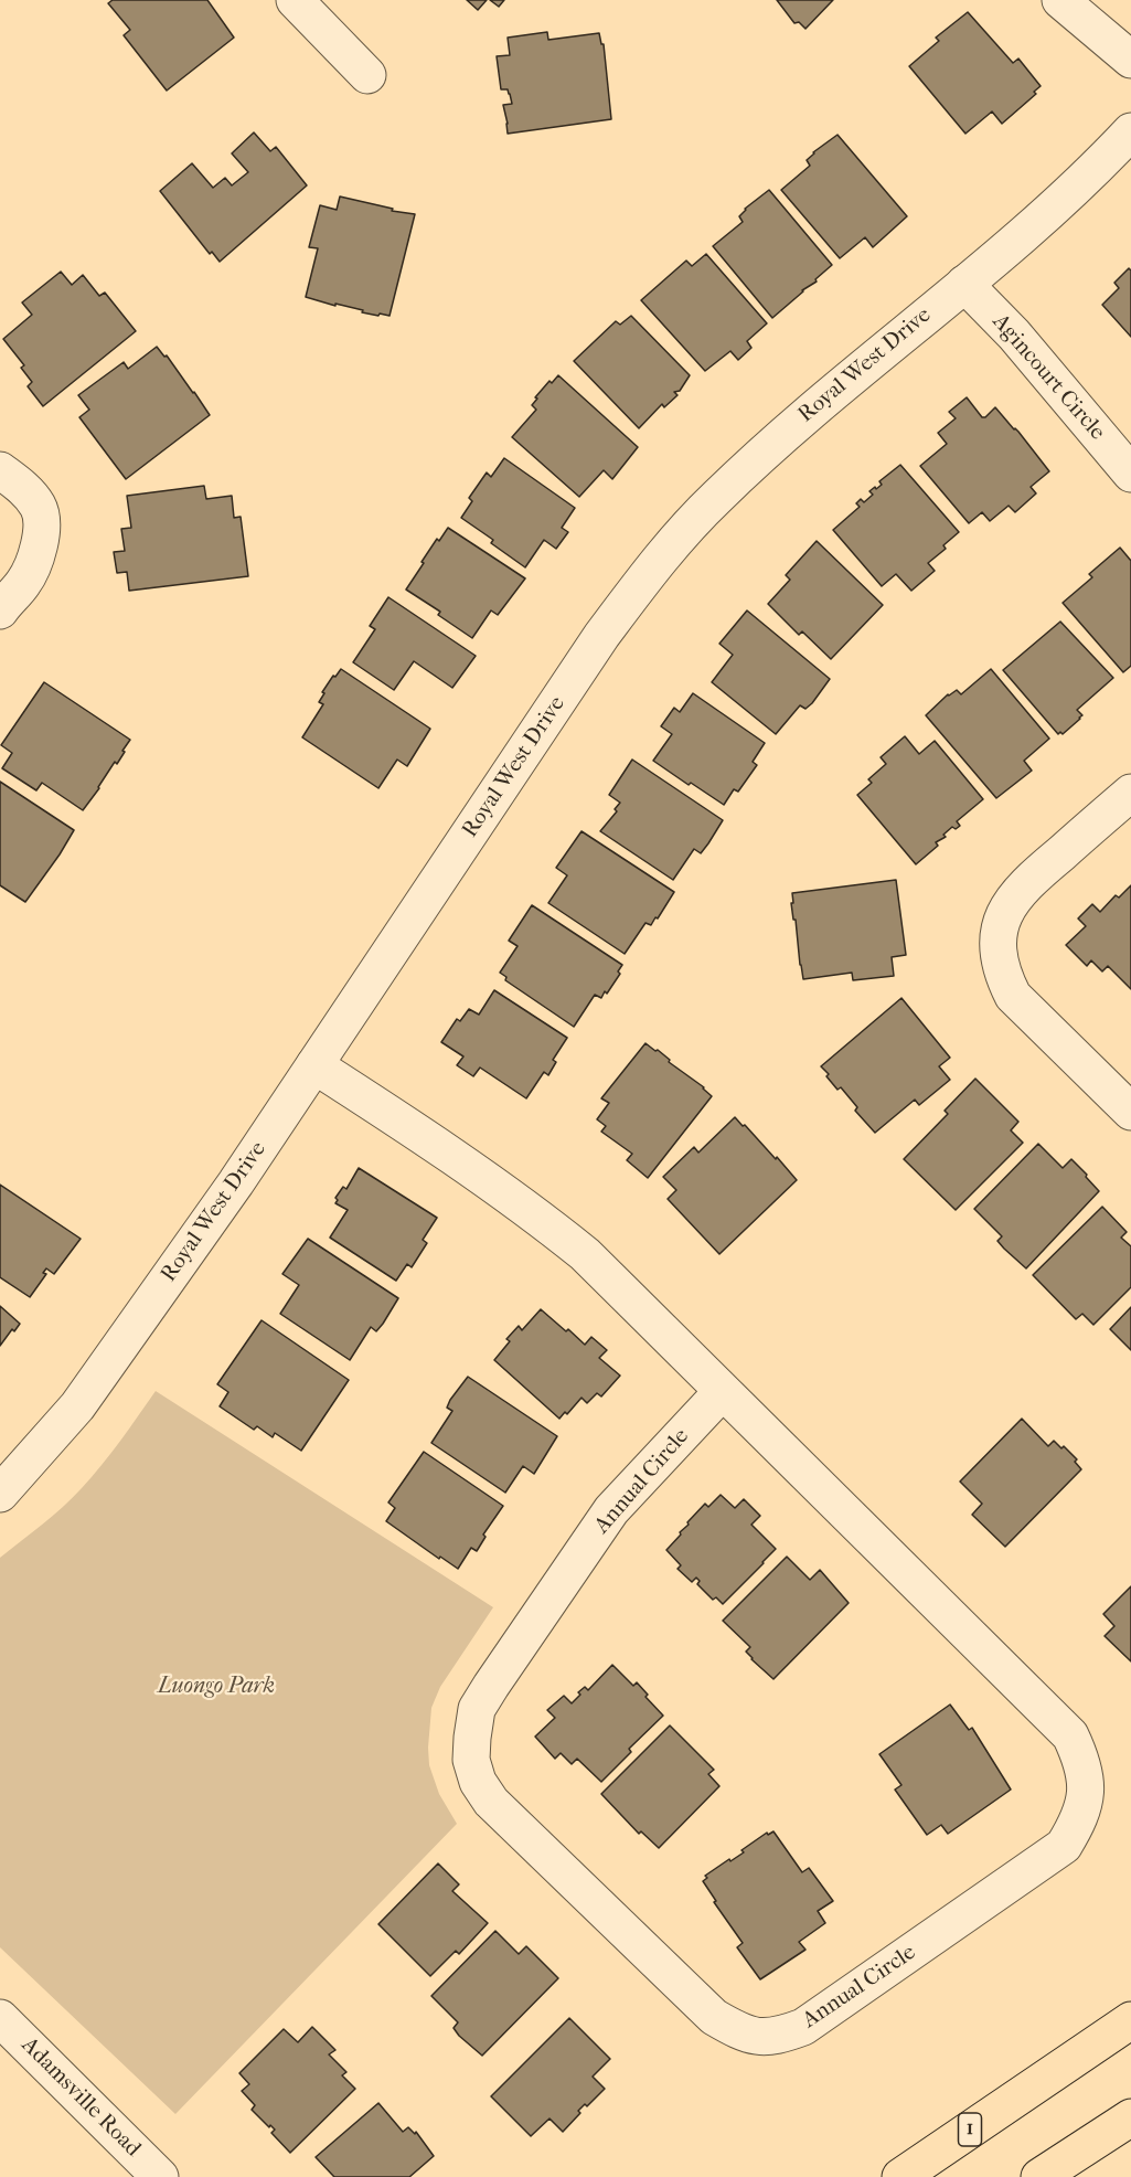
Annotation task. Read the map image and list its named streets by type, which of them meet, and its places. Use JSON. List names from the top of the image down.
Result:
{
  "streets": {
    "main road": ["1"],
    "street": [
      "Royal West Drive",
      "Agincourt Circle",
      "Annual Circle",
      "Adamsville Road"
    ]
  },
  "crossings": [
    ["Royal West Drive", "Agincourt Circle"],
    ["Royal West Drive", "Annual Circle"]
  ],
  "parks": ["Luongo Park"]
}
